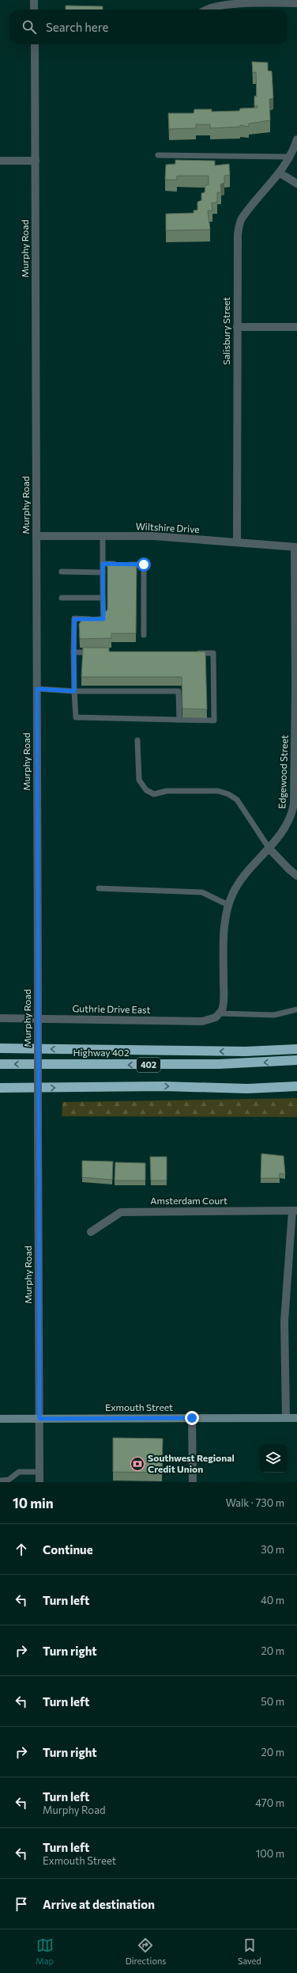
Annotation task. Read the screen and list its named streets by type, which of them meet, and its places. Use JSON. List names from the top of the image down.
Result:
{
  "streets": {
    "highway": ["Highway 402", "402"],
    "main road": ["Exmouth Street"],
    "street": [
      "Murphy Road",
      "Salisbury Street",
      "Wiltshire Drive",
      "Edgewood Street",
      "Guthrie Drive East",
      "Amsterdam Court"
    ]
  },
  "crossings": [
    ["Murphy Road", "Wiltshire Drive"],
    ["Murphy Road", "Exmouth Street"],
    ["Salisbury Street", "Wiltshire Drive"],
    ["Wiltshire Drive", "Edgewood Street"],
    ["Edgewood Street", "Guthrie Drive East"],
    ["Amsterdam Court", "Exmouth Street"]
  ],
  "places": {
    "bank": ["Southwest Regional Credit Union"]
  },
  "page": {
    "search": "Search here",
    "heading": ["10 min", "Walk · 730 m"],
    "list": [
      ["Continue", "30 m"],
      ["Turn left", "40 m"],
      ["Turn right", "20 m"],
      ["Turn left", "50 m"],
      ["Turn right", "20 m"],
      ["Turn left", "Murphy Road", "470 m"],
      ["Turn left", "Exmouth Street", "100 m"],
      "Arrive at destination"
    ],
    "nav": ["Map", "Directions", "Saved"]
  }
}
